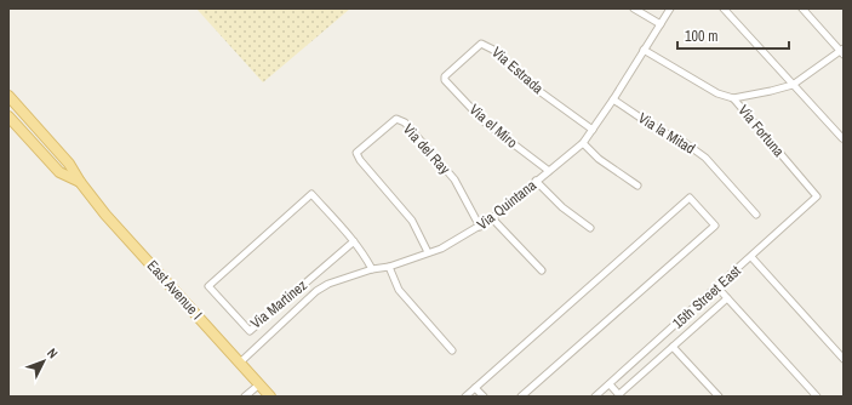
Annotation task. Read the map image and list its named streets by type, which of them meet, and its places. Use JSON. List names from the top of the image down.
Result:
{
  "streets": {
    "main road": ["East Avenue I"],
    "street": [
      "Via Estrada",
      "Via el Miro",
      "Via Fortuna",
      "Via la Mitad",
      "Via del Ray",
      "Via Quintana",
      "15th Street East",
      "Via Martinez"
    ]
  },
  "crossings": [
    ["Via Estrada", "Via el Miro"],
    ["Via Estrada", "Via Quintana"],
    ["Via el Miro", "Via Quintana"],
    ["Via Fortuna", "Via Quintana"],
    ["Via Fortuna", "15th Street East"],
    ["Via la Mitad", "Via Quintana"],
    ["Via del Ray", "Via Quintana"],
    ["Via Quintana", "East Avenue I"]
  ],
  "scale_bar": "100 m",
  "north": "top right"
}
